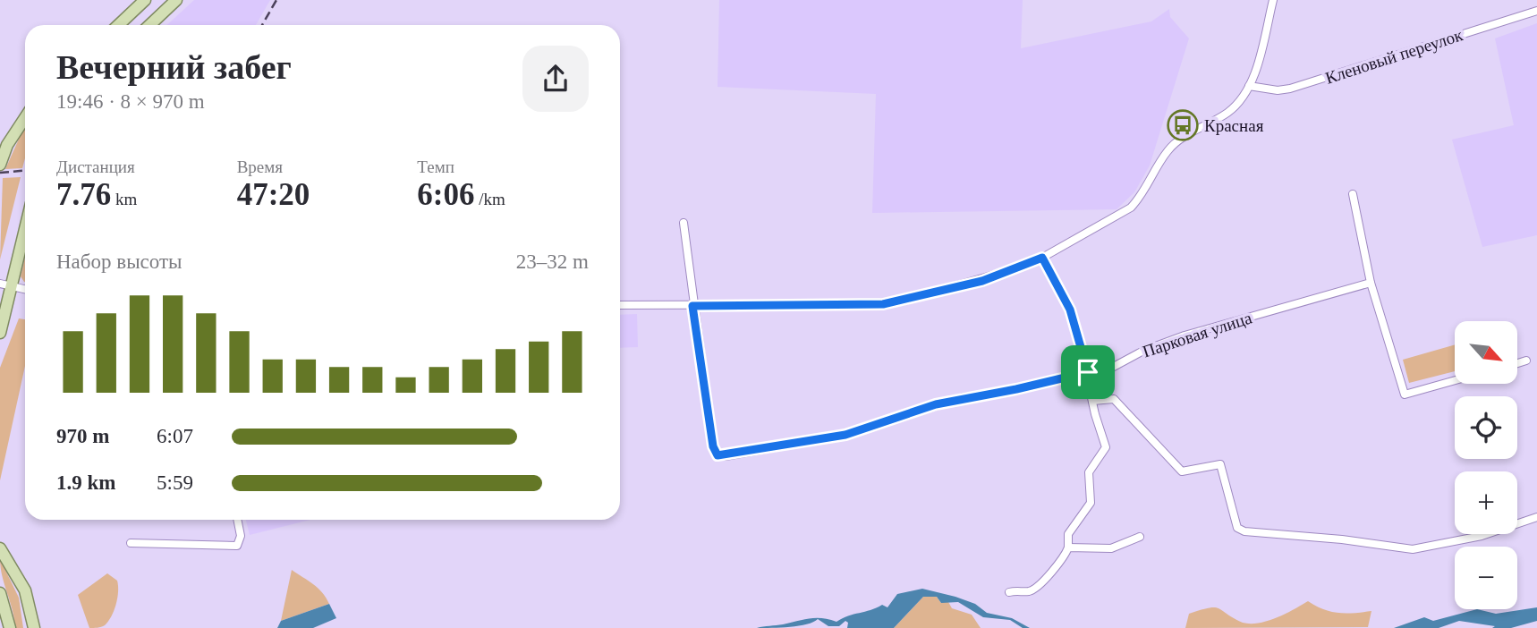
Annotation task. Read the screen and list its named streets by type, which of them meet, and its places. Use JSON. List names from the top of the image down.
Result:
{
  "streets": {
    "street": ["Кленовый переулок", "Парковая улица"]
  },
  "places": {
    "bus stop": ["Красная"]
  },
  "north": "bottom right",
  "page": {
    "heading": ["Вечерний забег", "19:46 · 8 × 970 m"],
    "stats": [
      ["Дистанция", "7.76 km"],
      ["Время", "47:20"],
      ["Темп", "6:06 /km"]
    ],
    "chart": ["Набор высоты", "23–32 m"],
    "map_buttons": ["+", "−"],
    "list": [
      {
        "name": "970 m",
        "note": "6:07"
      },
      {
        "name": "1.9 km",
        "note": "5:59"
      }
    ]
  }
}
